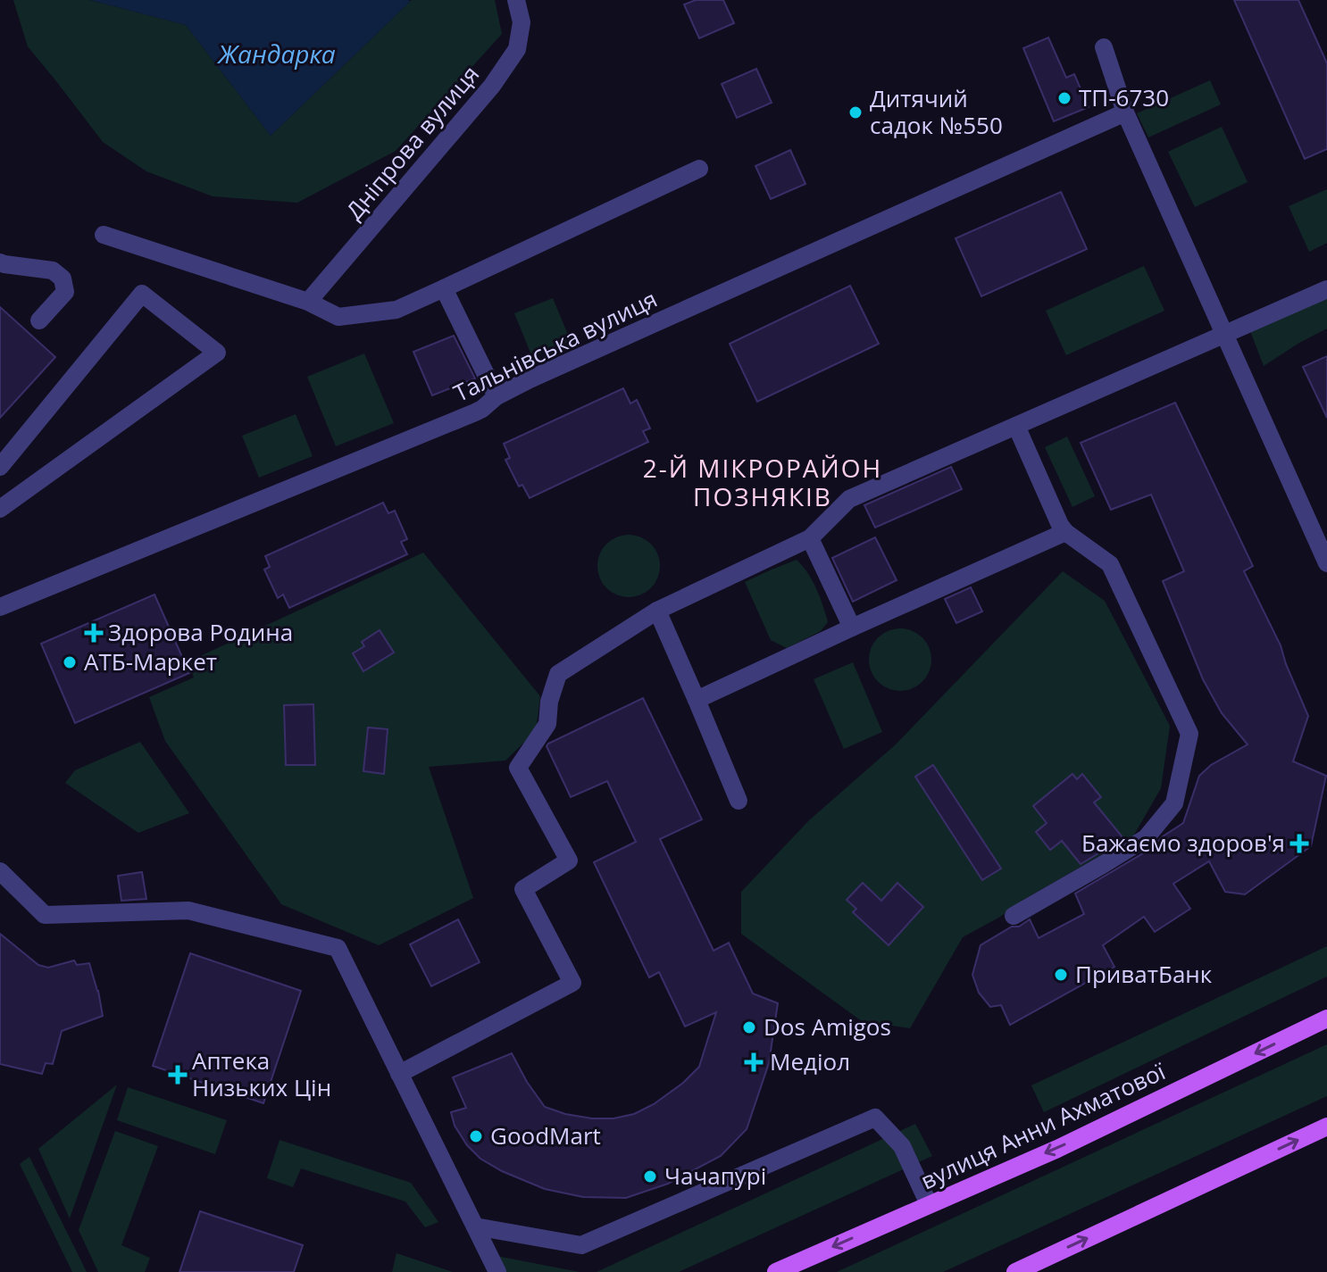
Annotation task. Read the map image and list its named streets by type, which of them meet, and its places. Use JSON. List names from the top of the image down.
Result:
{
  "streets": {
    "main road": ["вулиця Анни Ахматової"],
    "street": ["Дніпрова вулиця", "Тальнівська вулиця"]
  },
  "districts": ["2-Й МІКРОРАЙОН ПОЗНЯКІВ"],
  "water": ["Жандарка"],
  "places": {
    "other": [
      "ТП-6730",
      "Дитячий садок №550",
      "АТБ-Маркет",
      "ПриватБанк",
      "Dos Amigos",
      "GoodMart",
      "Чачапурі"
    ],
    "health": [
      "Здорова Родина",
      "Бажаємо здоров'я",
      "Медіол",
      "Аптека Низьких Цін"
    ]
  }
}
